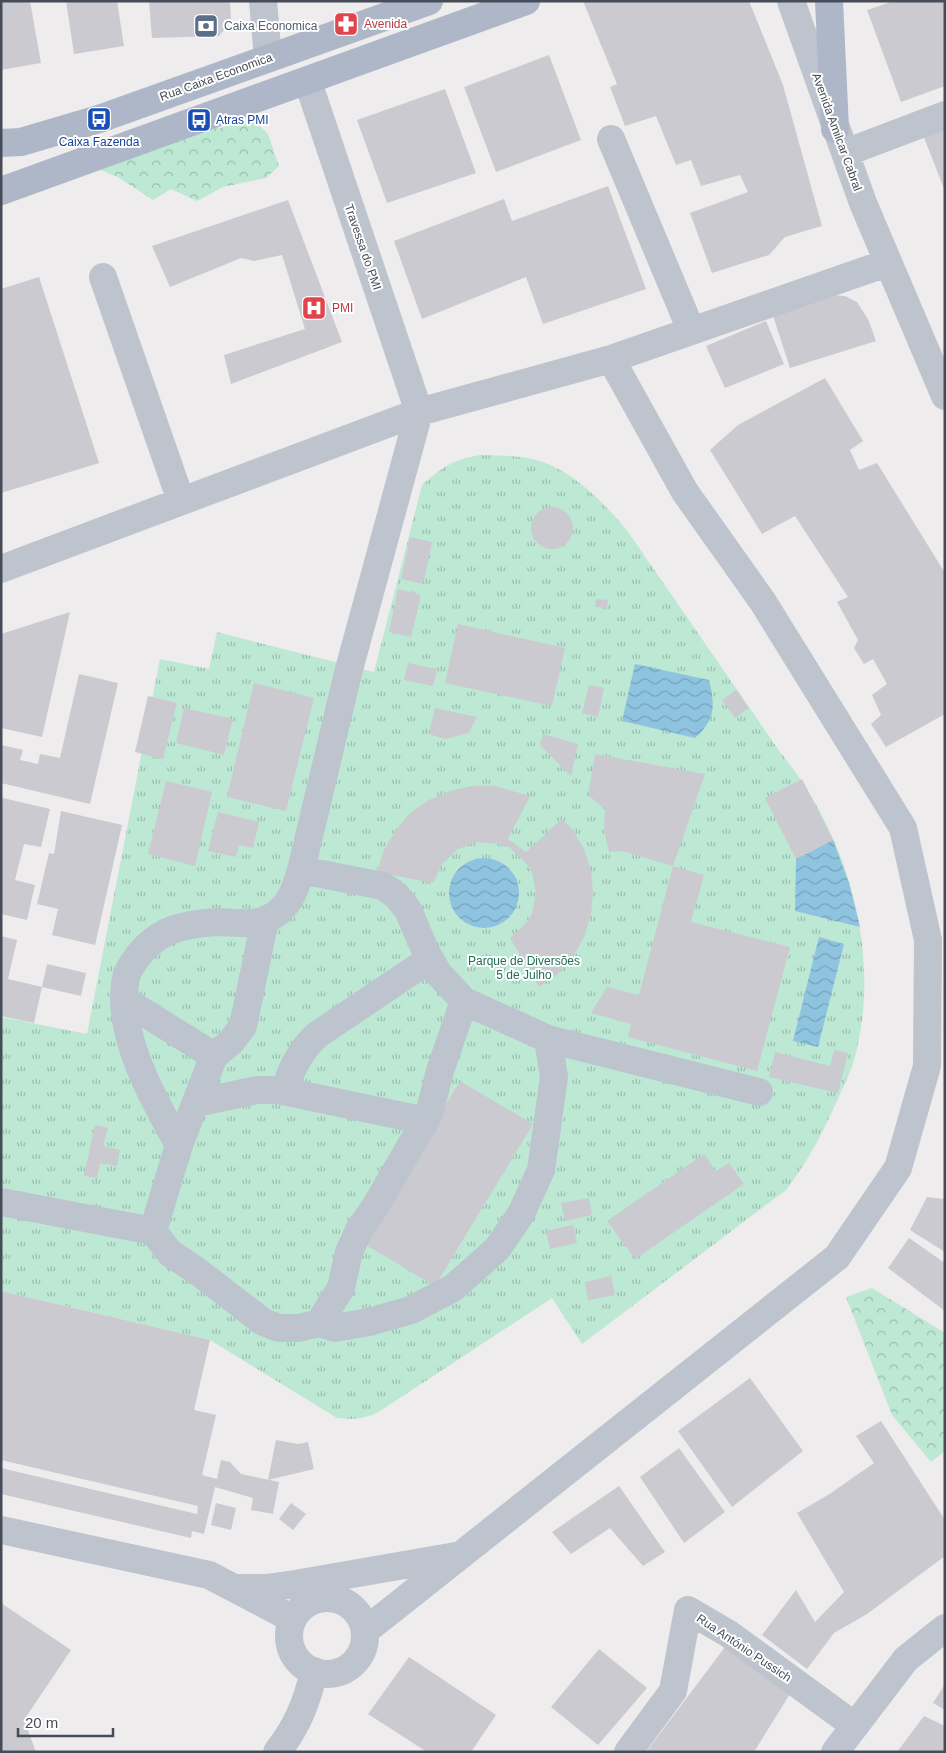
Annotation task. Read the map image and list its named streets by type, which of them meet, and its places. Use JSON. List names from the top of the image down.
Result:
{
  "streets": {
    "main road": ["Rua Caixa Economica"],
    "street": ["Avenida Amilcar Cabral", "Travessa do PMI", "Rua António Pussich"]
  },
  "parks": ["Parque de Diversões 5 de Julho"],
  "places": {
    "pharmacy": ["Avenida"],
    "bank": ["Caixa Economica"],
    "bus stop": ["Caixa Fazenda", "Atras PMI"],
    "hospital": ["PMI"]
  },
  "scale_bar": "20 m"
}
